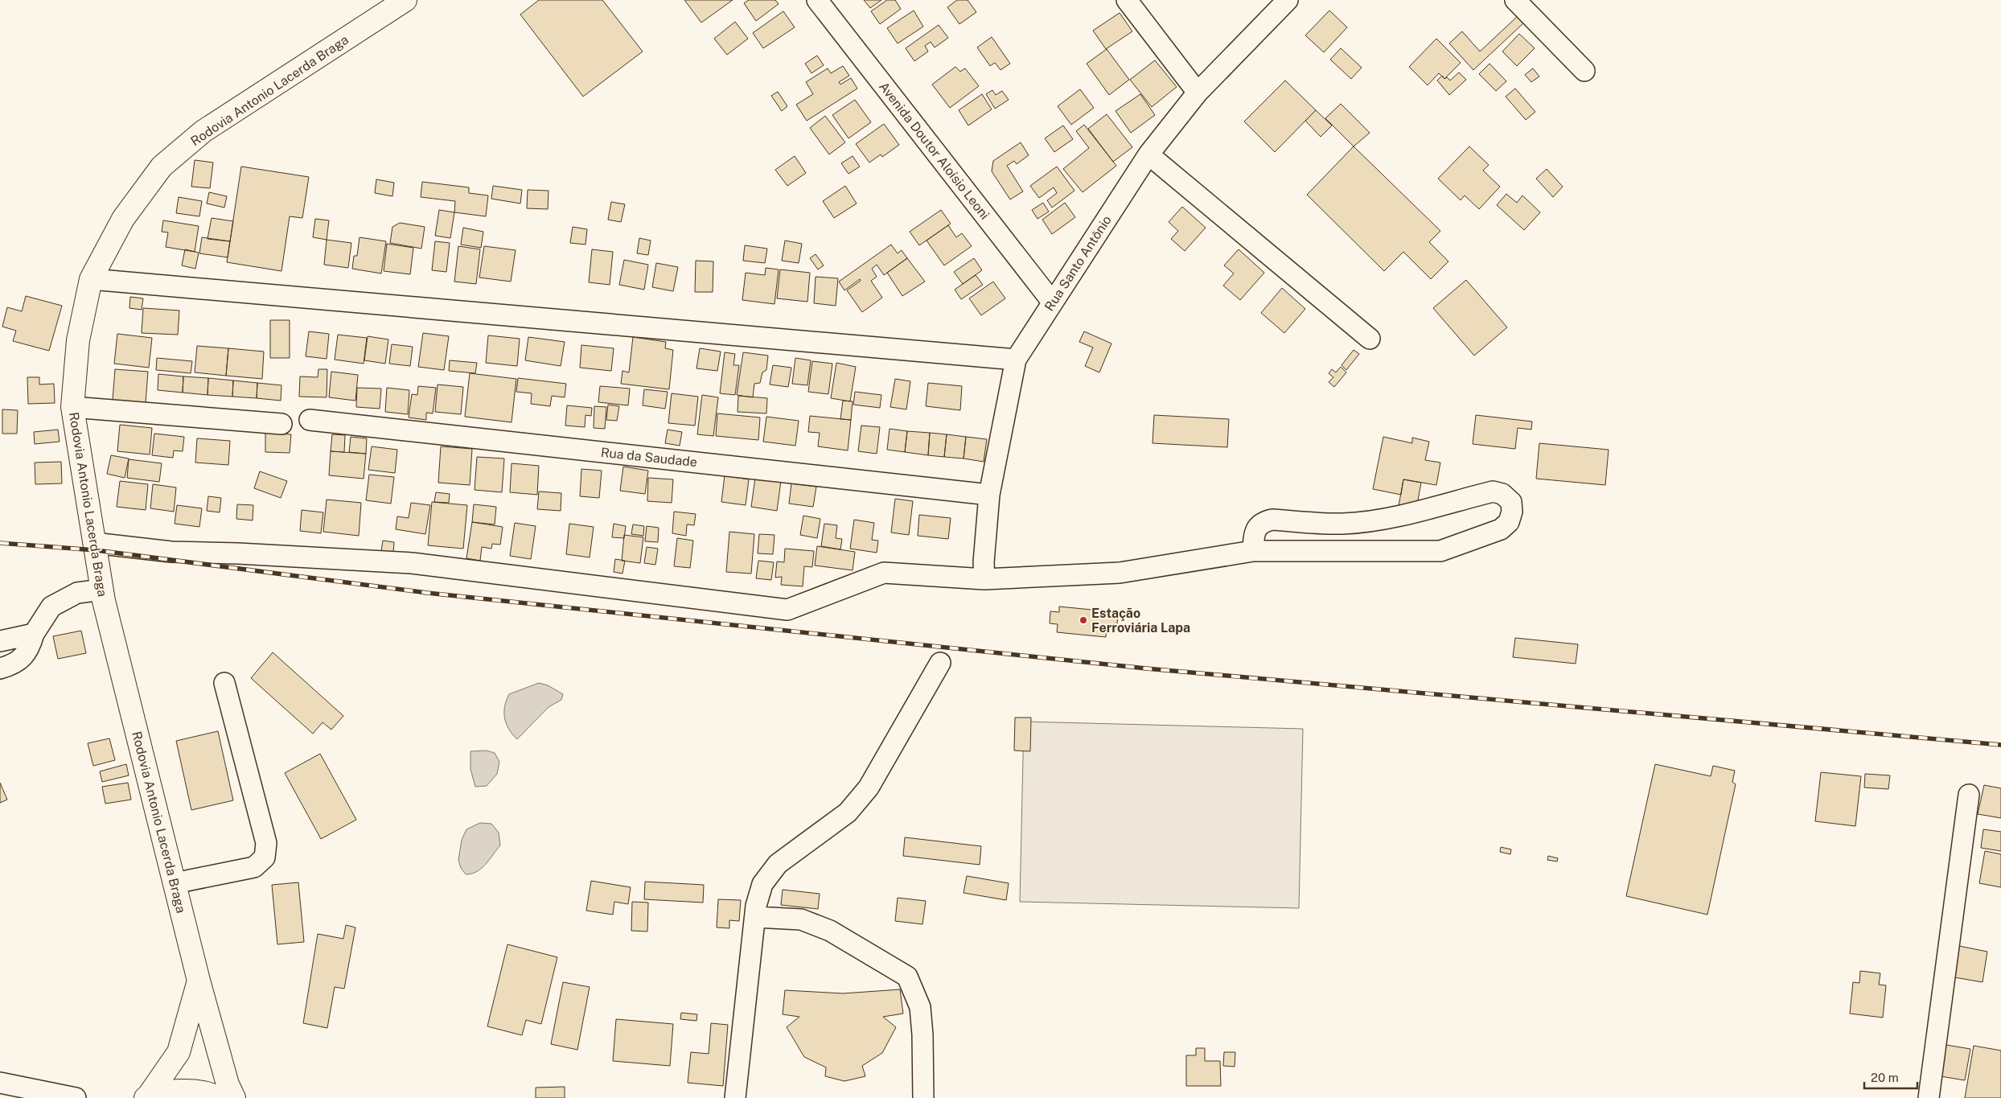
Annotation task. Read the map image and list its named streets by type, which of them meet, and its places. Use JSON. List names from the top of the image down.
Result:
{
  "streets": {
    "main road": ["Rodovia Antonio Lacerda Braga"],
    "street": ["Avenida Doutor Aloísio Leoni", "Rua Santo Antônio", "Rua da Saudade"]
  },
  "crossings": [
    ["Avenida Doutor Aloísio Leoni", "Rua Santo Antônio"],
    ["Rua Santo Antônio", "Rua da Saudade"]
  ],
  "places": ["Estação Ferroviária Lapa"],
  "scale_bar": "20 m"
}
